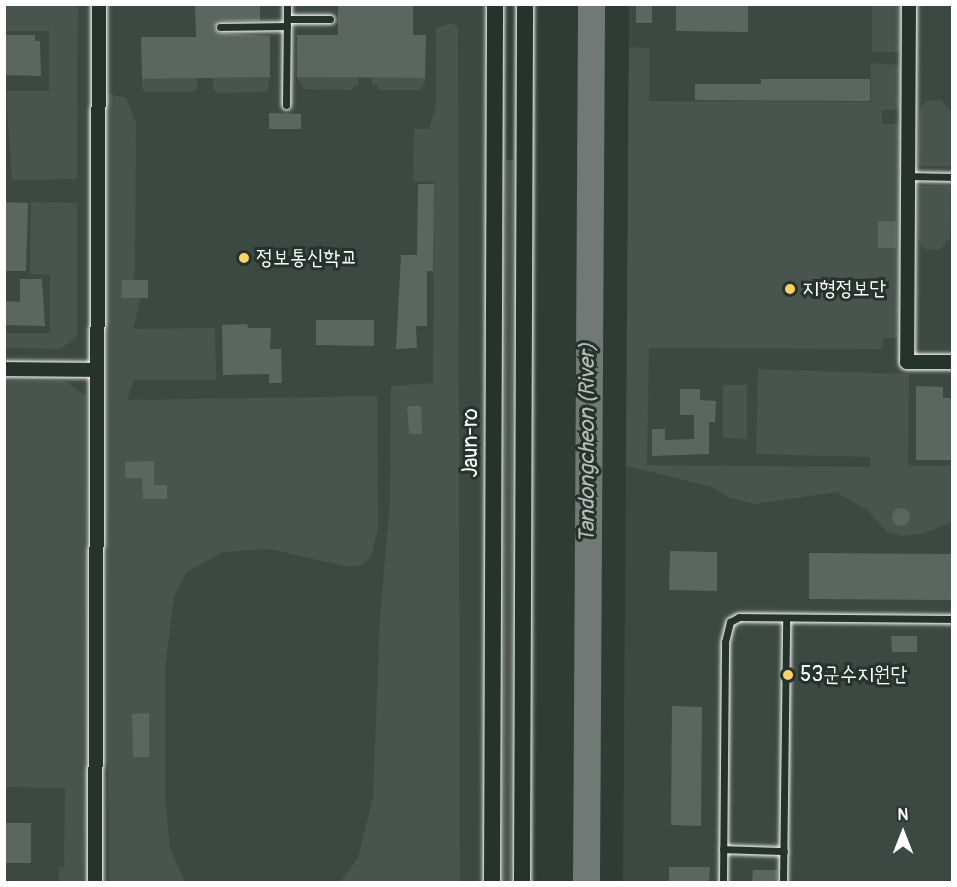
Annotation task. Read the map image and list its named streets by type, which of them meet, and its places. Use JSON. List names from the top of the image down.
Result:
{
  "streets": {
    "street": ["Jaun-ro"]
  },
  "water": ["Tandongcheon (River)"],
  "places": ["정보통신학교", "지형정보단", "53군수지원단"],
  "north": "top"
}
